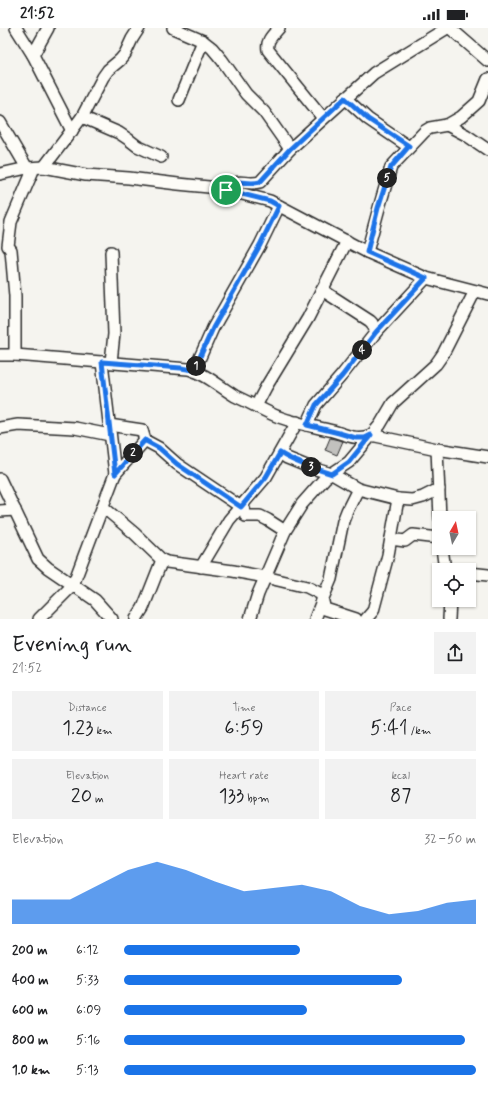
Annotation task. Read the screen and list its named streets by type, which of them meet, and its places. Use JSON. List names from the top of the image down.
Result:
{
  "north": "top",
  "page": {
    "status": "21:52",
    "pins": [
      "5",
      "4",
      "1",
      "2",
      "3"
    ],
    "heading": ["Evening run", "21:52"],
    "stats": [
      ["Distance", "1.23 km"],
      ["Time", "6:59"],
      ["Pace", "5:41 /km"],
      ["Elevation", "20 m"],
      ["Heart rate", "133 bpm"],
      ["kcal", "87"]
    ],
    "chart": ["Elevation", "32–50 m"],
    "list": [
      {
        "name": "200 m",
        "note": "6:12"
      },
      {
        "name": "400 m",
        "note": "5:33"
      },
      {
        "name": "600 m",
        "note": "6:09"
      },
      {
        "name": "800 m",
        "note": "5:16"
      },
      {
        "name": "1.0 km",
        "note": "5:13"
      }
    ]
  }
}
